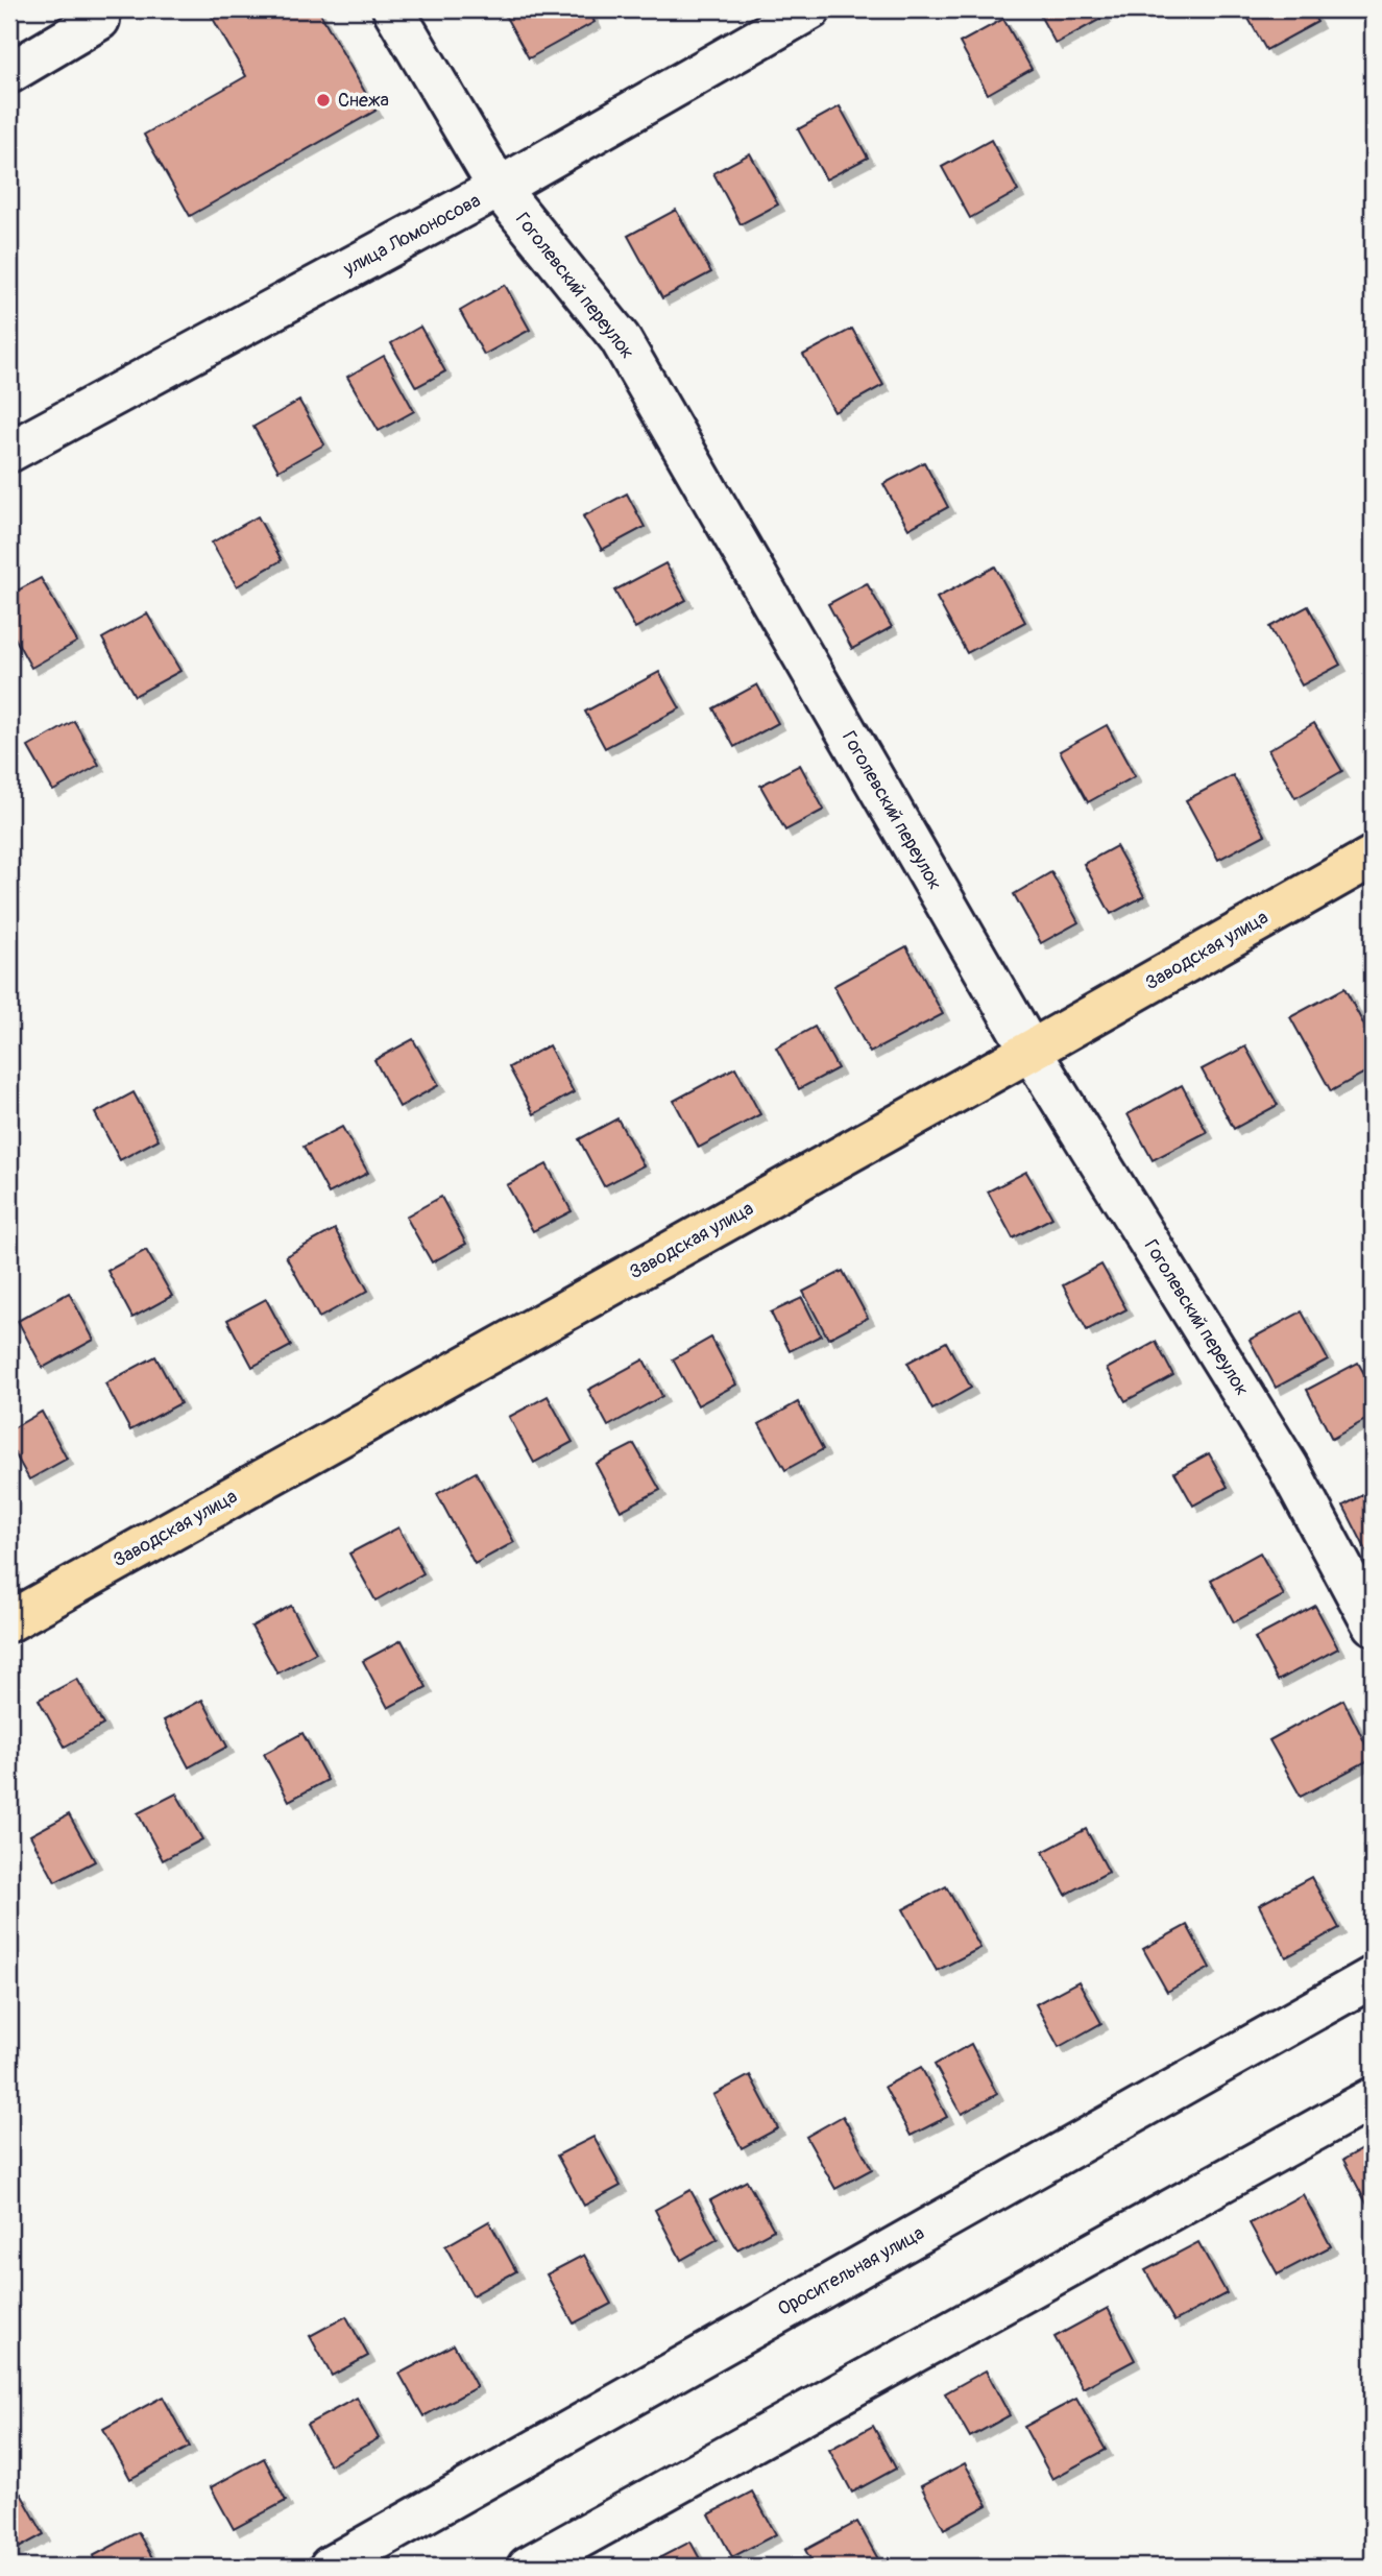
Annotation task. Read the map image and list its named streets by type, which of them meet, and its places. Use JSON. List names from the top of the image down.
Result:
{
  "streets": {
    "main road": ["Заводская улица"],
    "street": ["улица Ломоносова", "Гоголевский переулок", "Оросительная улица"]
  },
  "crossings": [
    ["улица Ломоносова", "Гоголевский переулок"],
    ["Гоголевский переулок", "Заводская улица"]
  ],
  "places": ["Снежа"]
}
